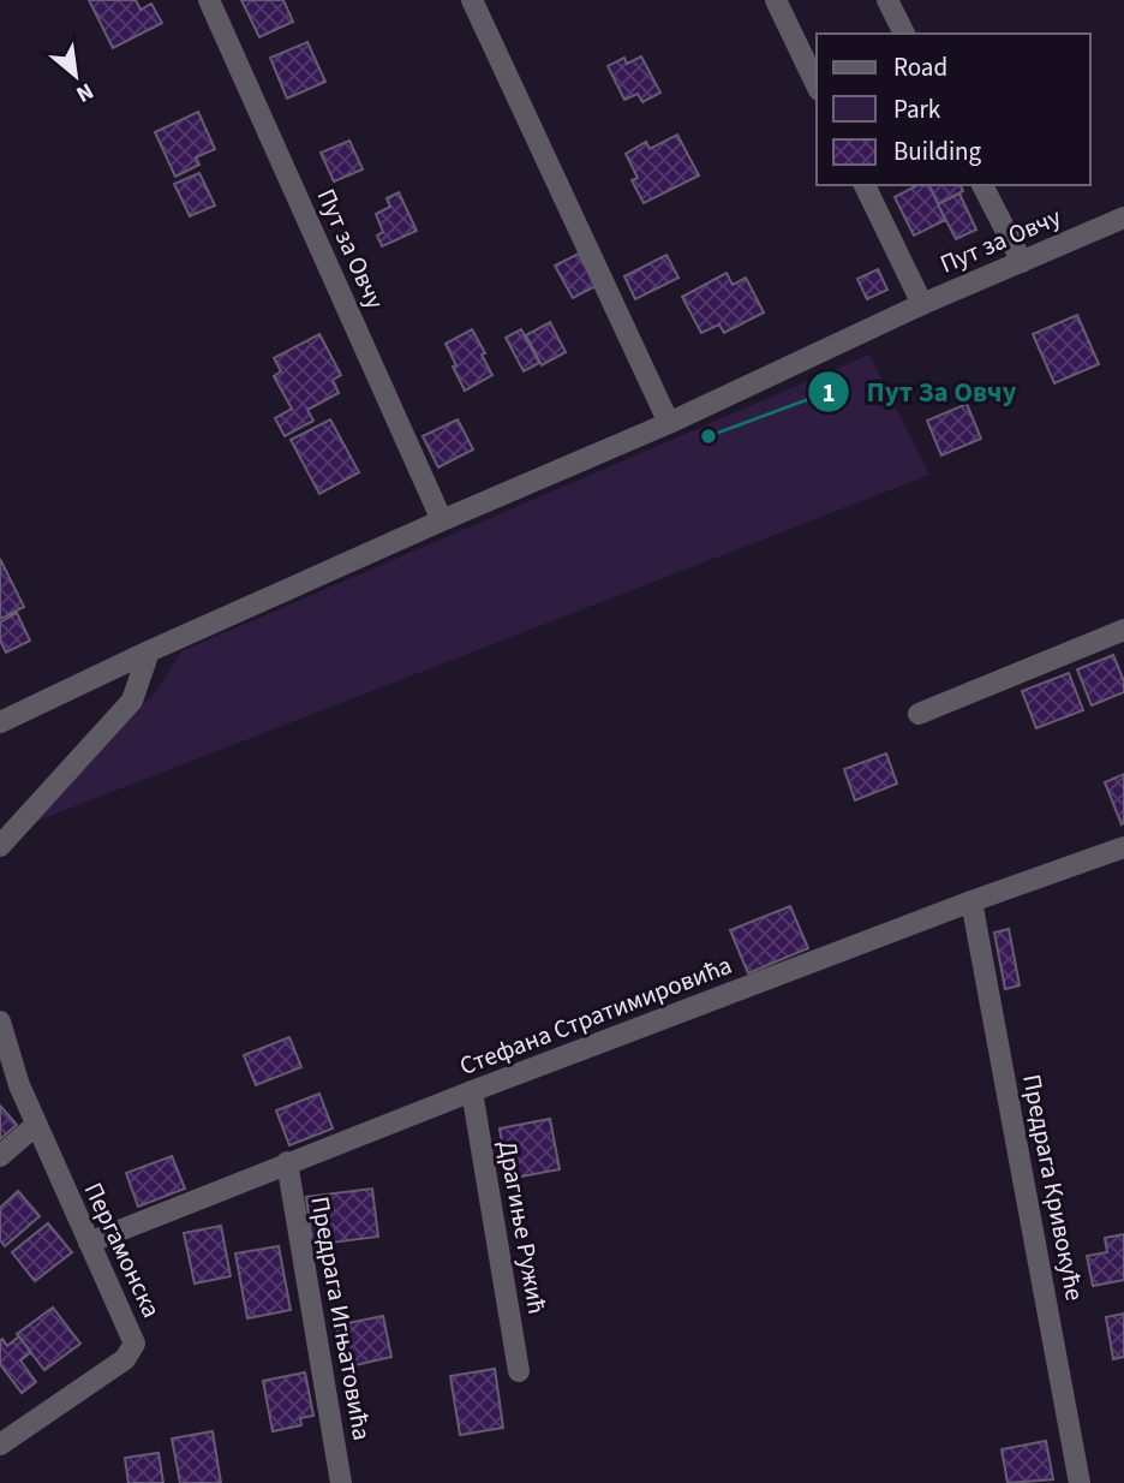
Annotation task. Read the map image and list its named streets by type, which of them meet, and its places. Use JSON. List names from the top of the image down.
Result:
{
  "streets": {
    "street": [
      "Пут за Овчу",
      "Стефана Стратимировића",
      "Предрага Кривокуће",
      "Драгиње Ружић",
      "Пергамонска",
      "Предрага Игњатовића"
    ]
  },
  "crossings": [
    ["Стефана Стратимировића", "Предрага Кривокуће"],
    ["Стефана Стратимировића", "Драгиње Ружић"],
    ["Стефана Стратимировића", "Пергамонска"],
    ["Стефана Стратимировића", "Предрага Игњатовића"]
  ],
  "places": ["Пут За Овчу"],
  "legend": ["Road", "Park", "Building"],
  "north": "bottom right"
}
